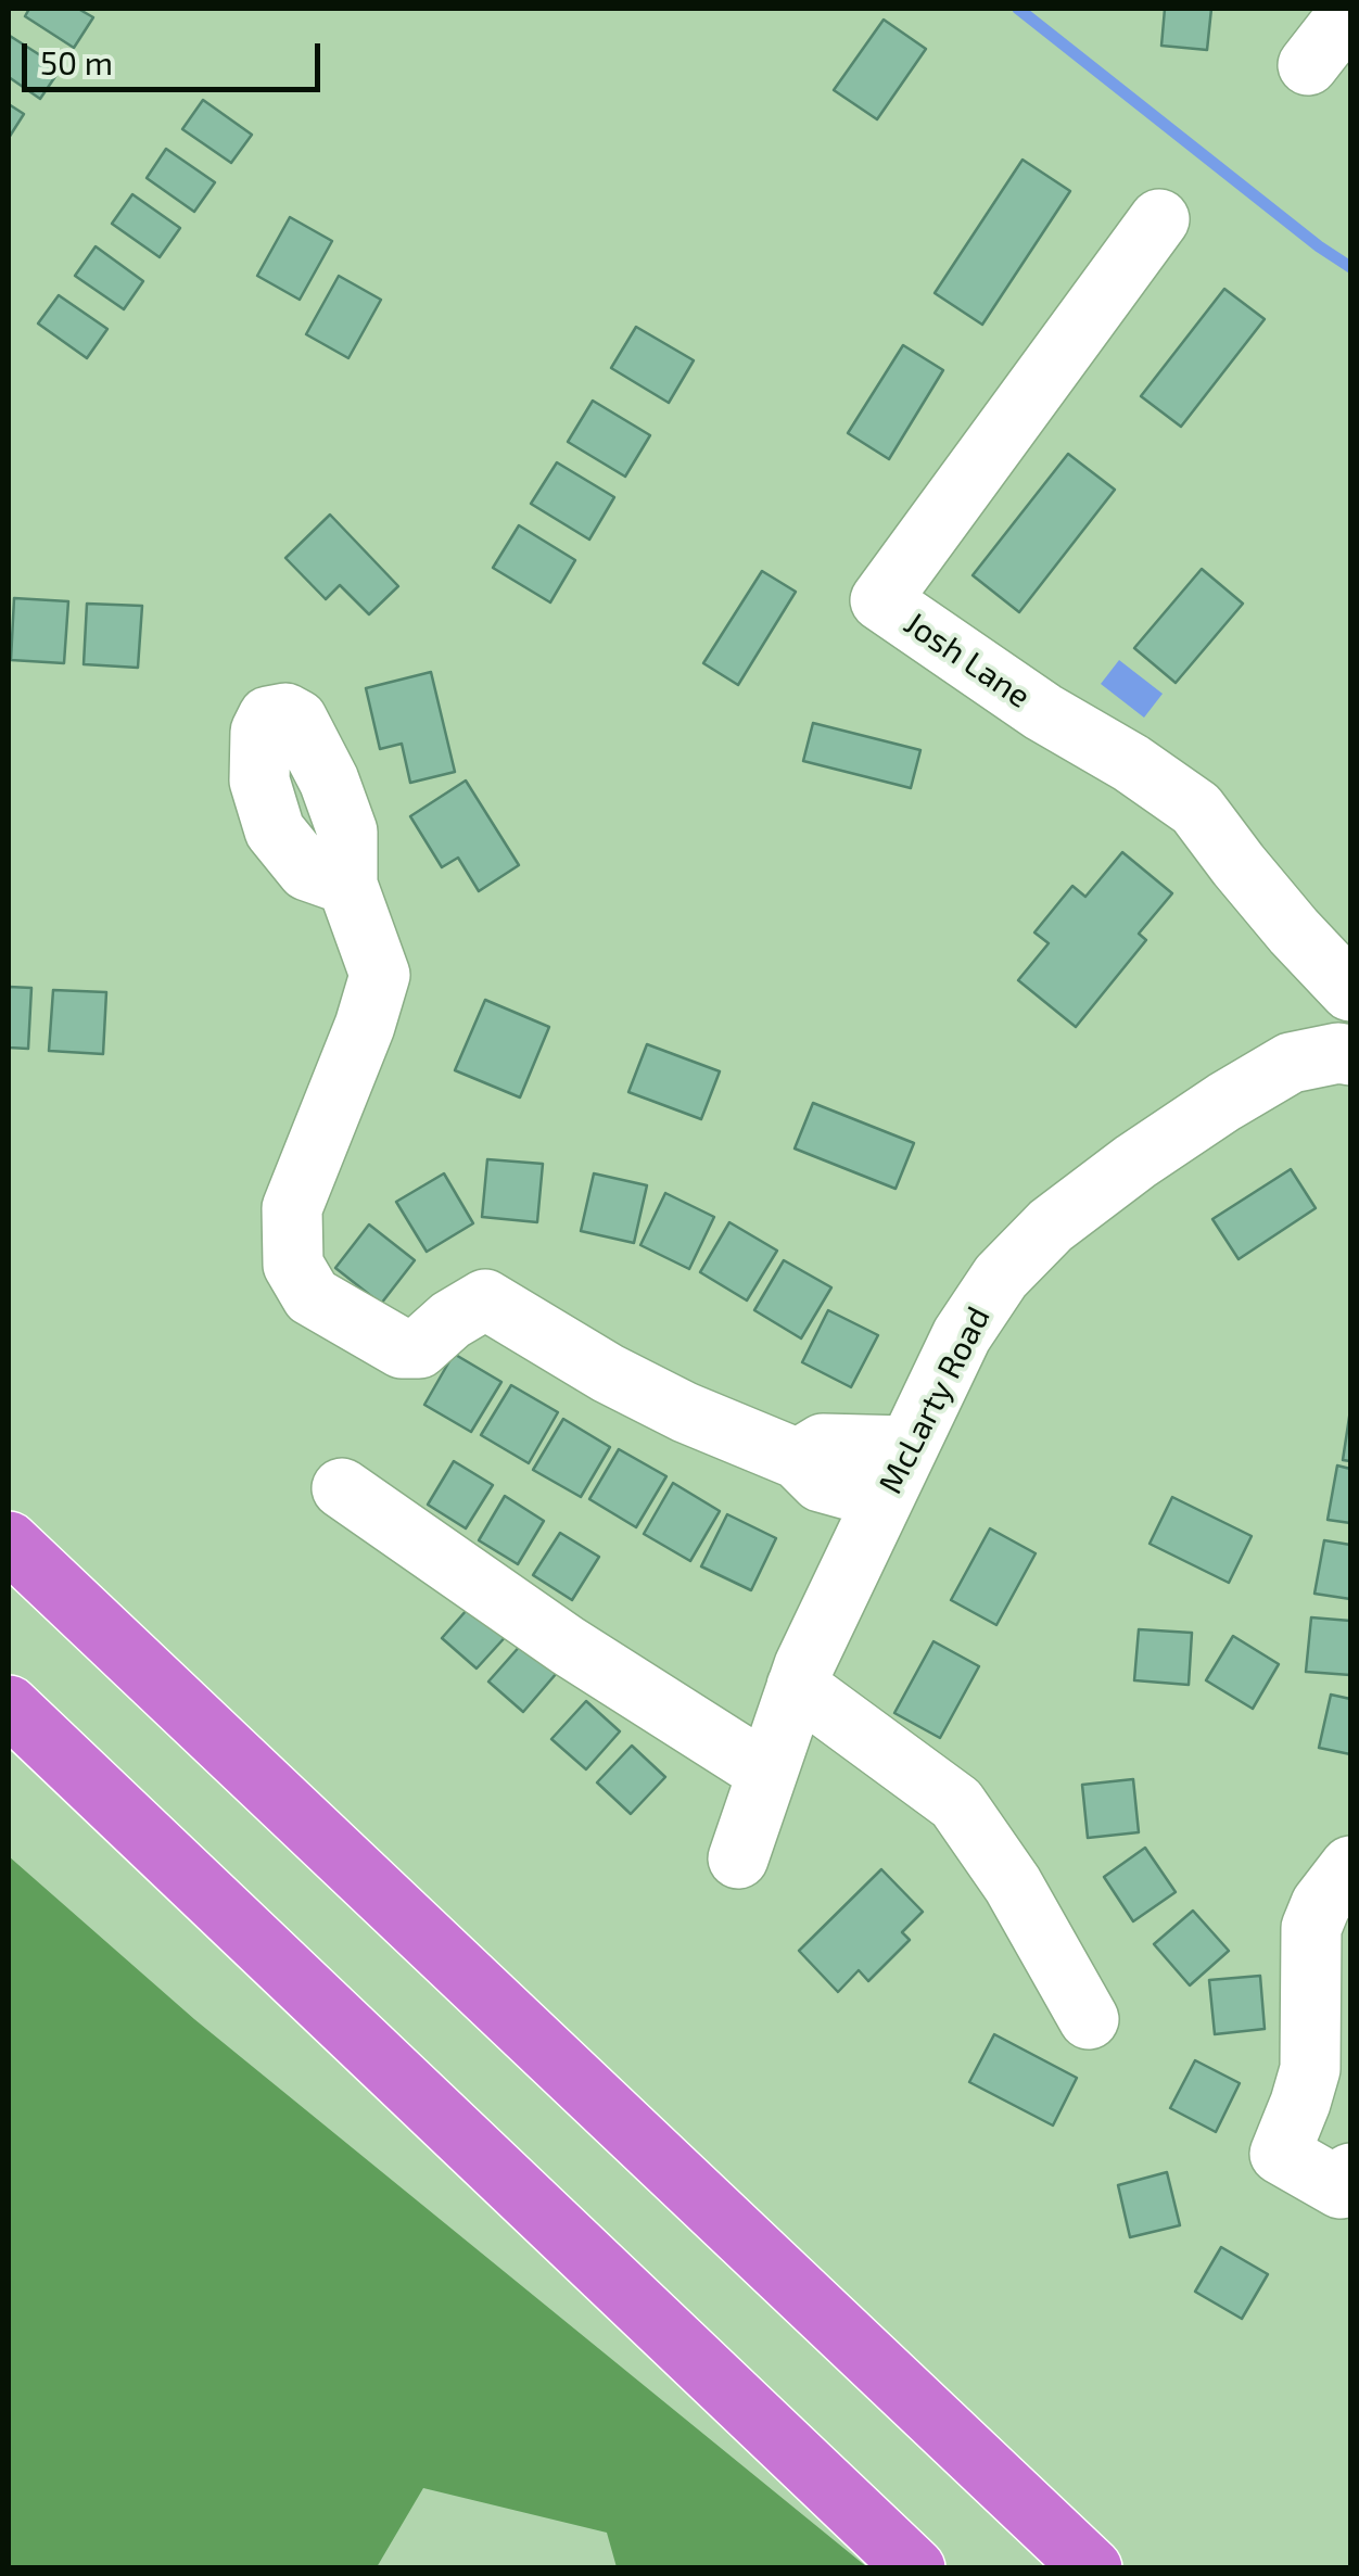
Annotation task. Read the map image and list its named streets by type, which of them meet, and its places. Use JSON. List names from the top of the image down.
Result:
{
  "streets": {
    "street": ["Josh Lane", "McLarty Road"]
  },
  "scale_bar": "50 m"
}
